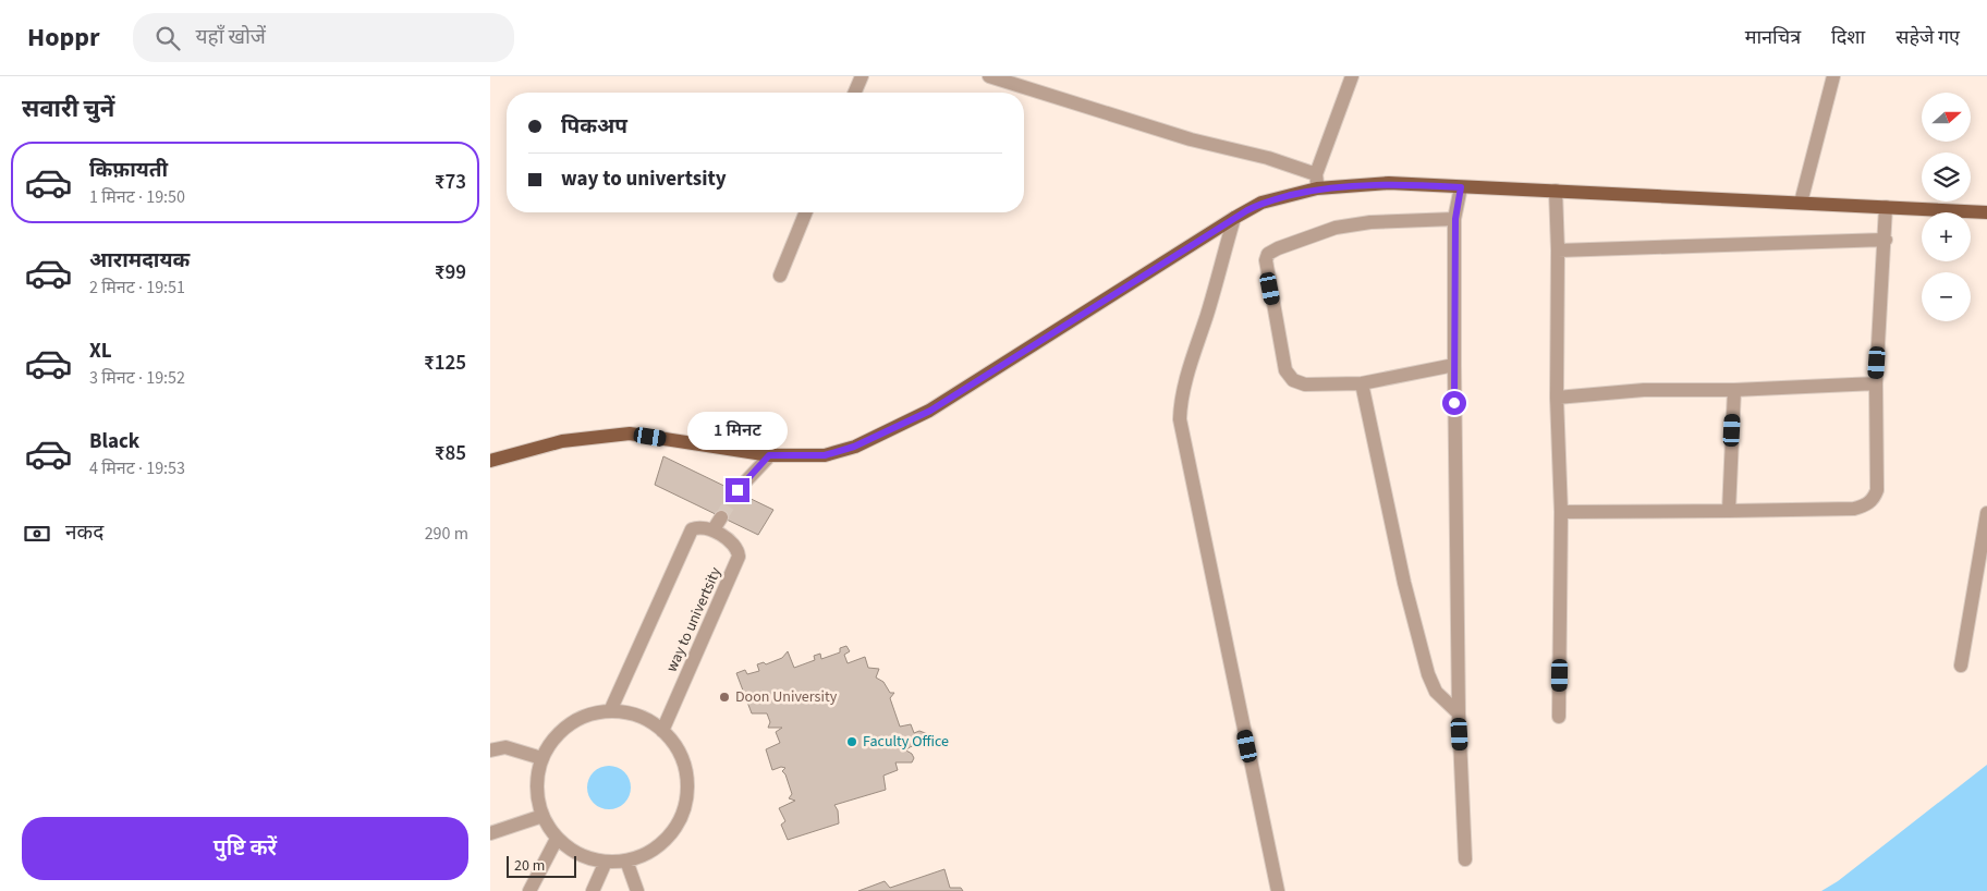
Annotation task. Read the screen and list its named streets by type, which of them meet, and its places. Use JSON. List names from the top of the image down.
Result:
{
  "streets": {
    "street": ["way to univertsity"]
  },
  "places": ["Doon University", "Faculty Office"],
  "scale_bar": "20 m",
  "north": "right",
  "page": {
    "header": "Hoppr",
    "search": "यहाँ खोजें",
    "nav": ["मानचित्र", "दिशा", "सहेजे गए"],
    "heading": "सवारी चुनें",
    "map_buttons": ["+", "−"],
    "banner": ["पिकअप", "way to univertsity"],
    "list": [
      {
        "name": "किफ़ायती",
        "note": "1 मिनट · 19:50",
        "value": "₹73"
      },
      {
        "name": "आरामदायक",
        "note": "2 मिनट · 19:51",
        "value": "₹99"
      },
      {
        "name": "XL",
        "note": "3 मिनट · 19:52",
        "value": "₹125"
      },
      {
        "name": "Black",
        "note": "4 मिनट · 19:53",
        "value": "₹85"
      }
    ],
    "bubble": "1 मिनट",
    "pay": ["नकद", "290 m"],
    "buttons": "पुष्टि करें",
    "scale": "20 m"
  }
}
